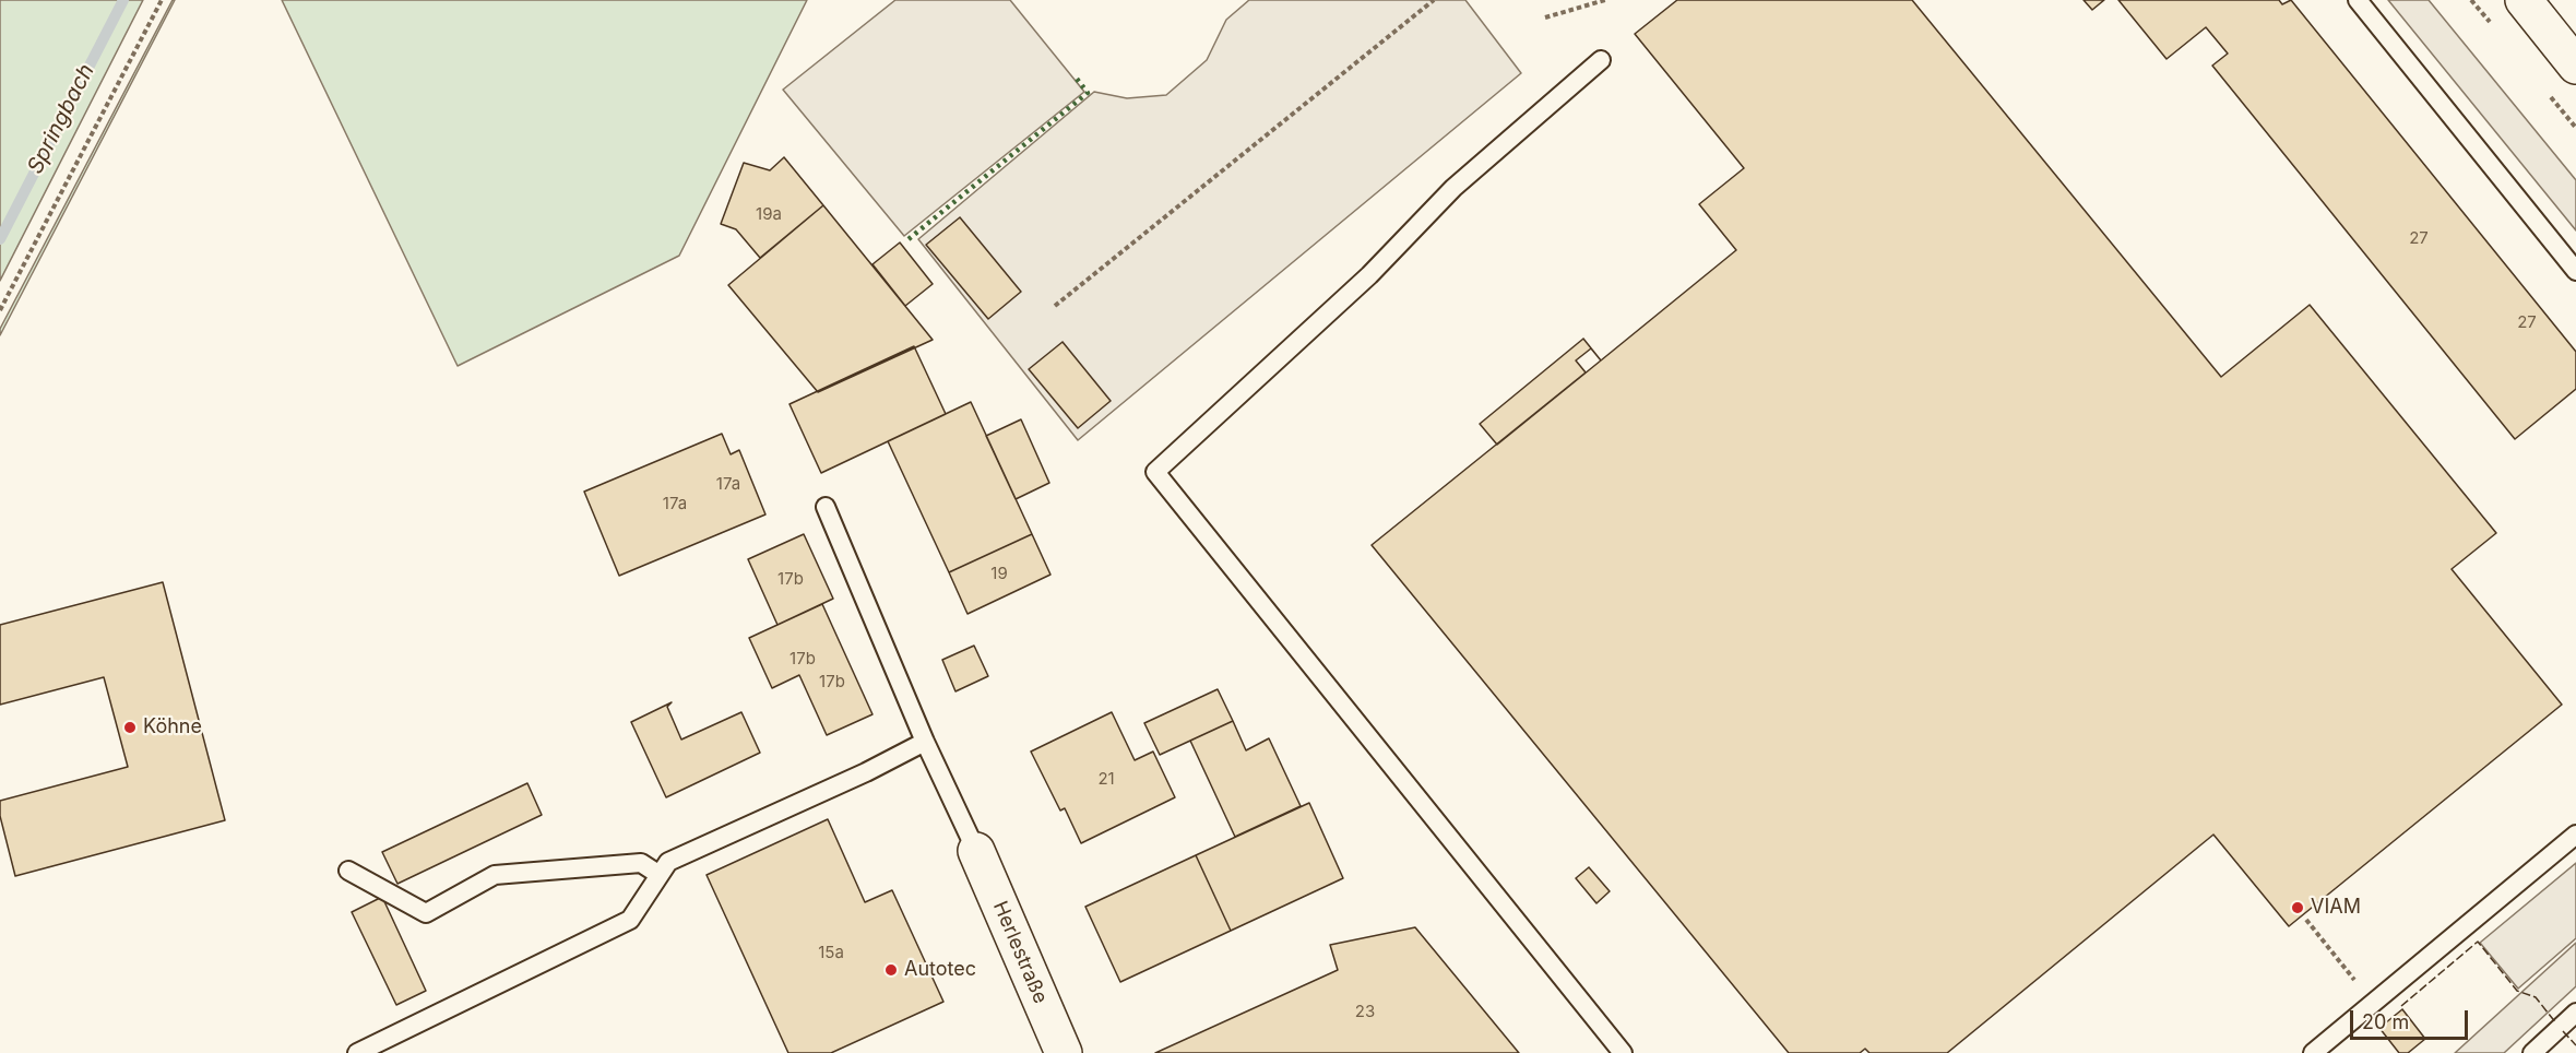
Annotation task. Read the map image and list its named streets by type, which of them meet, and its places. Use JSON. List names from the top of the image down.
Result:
{
  "streets": {
    "street": ["Herlestraße"]
  },
  "water": ["Springbach"],
  "places": ["Köhne", "VIAM", "Autotec"],
  "house_numbers": [
    "19a",
    "27",
    "27",
    "17a",
    "17a",
    "19",
    "17b",
    "17b",
    "17b",
    "21",
    "15a",
    "23"
  ],
  "scale_bar": "20 m"
}
